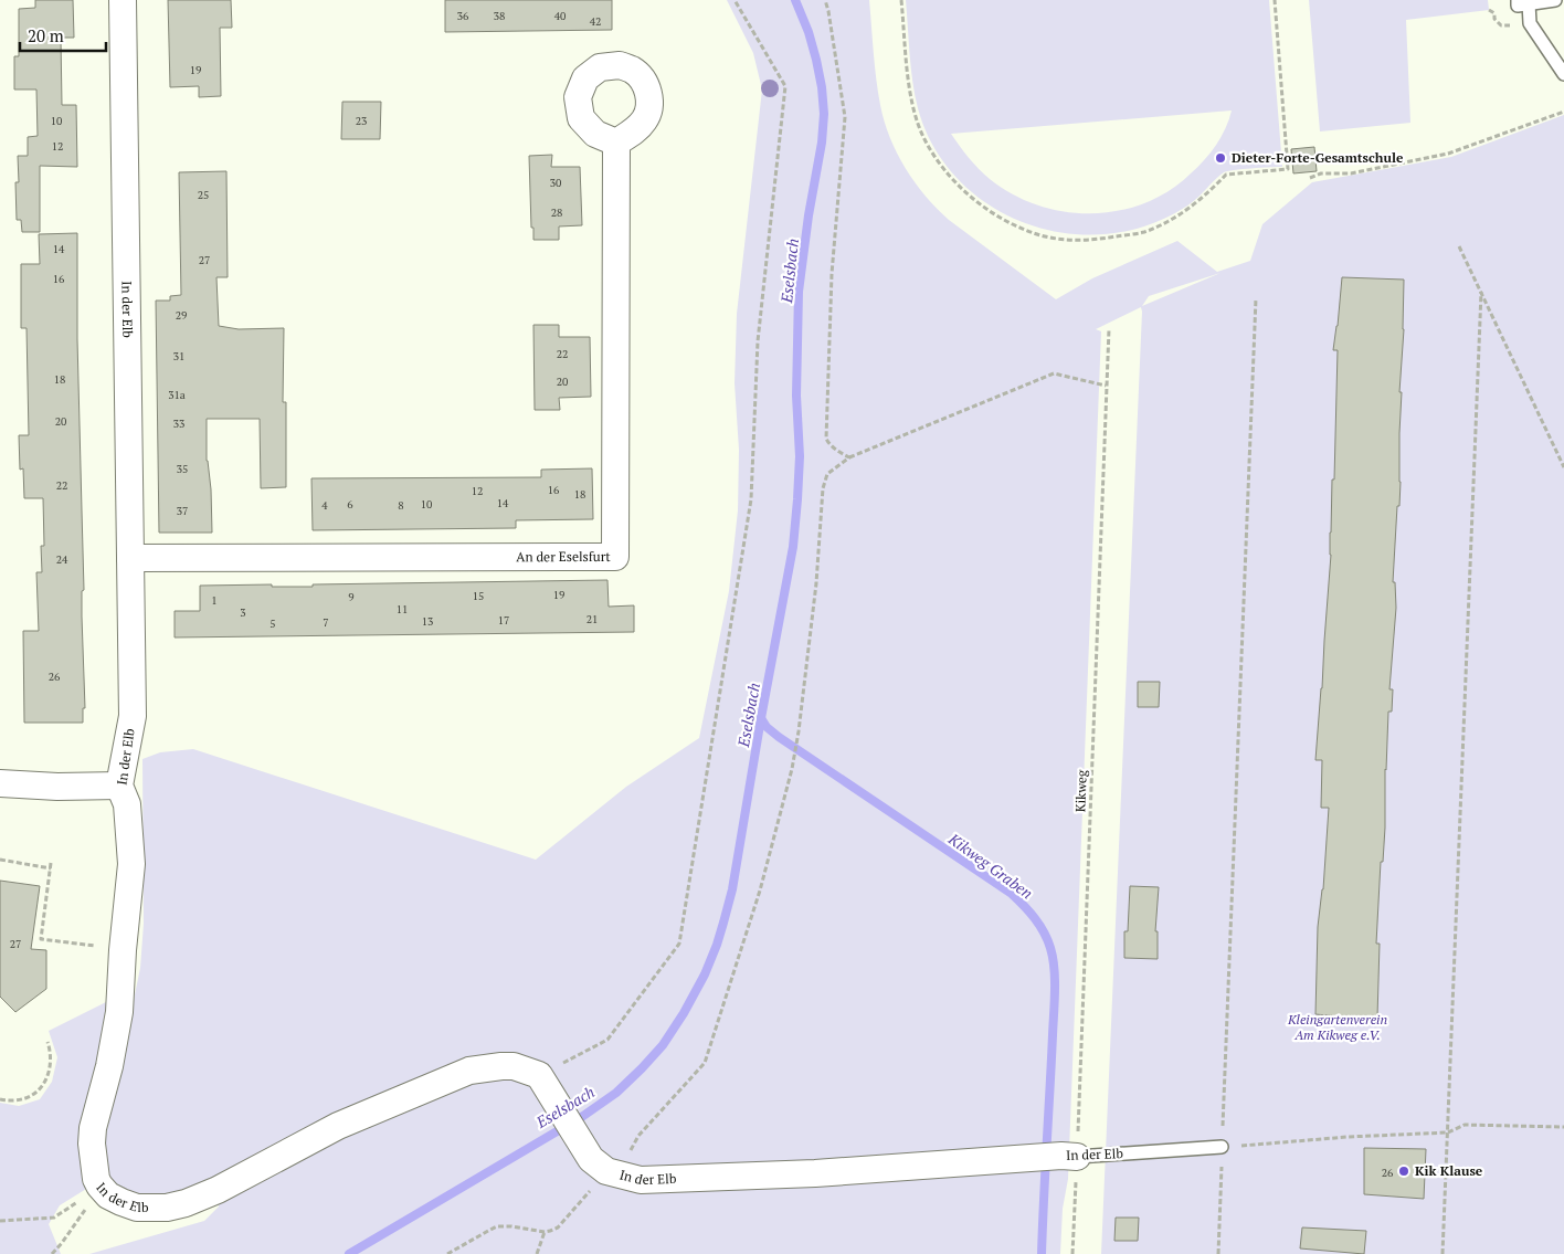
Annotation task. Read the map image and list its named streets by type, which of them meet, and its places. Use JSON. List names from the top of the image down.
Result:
{
  "streets": {
    "street": ["In der Elb", "An der Eselsfurt"],
    "path": ["Kikweg"]
  },
  "crossings": [
    ["In der Elb", "An der Eselsfurt"],
    ["In der Elb", "Kikweg"]
  ],
  "water": ["Eselsbach", "Kikweg Graben"],
  "parks": ["Kleingartenverein Am Kikweg e.V."],
  "places": ["Dieter-Forte-Gesamtschule", "Kik Klause"],
  "house_numbers": [
    "36",
    "38",
    "40",
    "42",
    "19",
    "10",
    "23",
    "12",
    "30",
    "25",
    "28",
    "14",
    "27",
    "16",
    "29",
    "22",
    "31",
    "18",
    "20",
    "31a",
    "20",
    "33",
    "35",
    "22",
    "16",
    "12",
    "18",
    "14",
    "6",
    "10",
    "4",
    "8",
    "37",
    "24",
    "19",
    "15",
    "9",
    "1",
    "11",
    "3",
    "21",
    "17",
    "13",
    "7",
    "5",
    "26",
    "27",
    "26"
  ],
  "scale_bar": "20 m"
}
